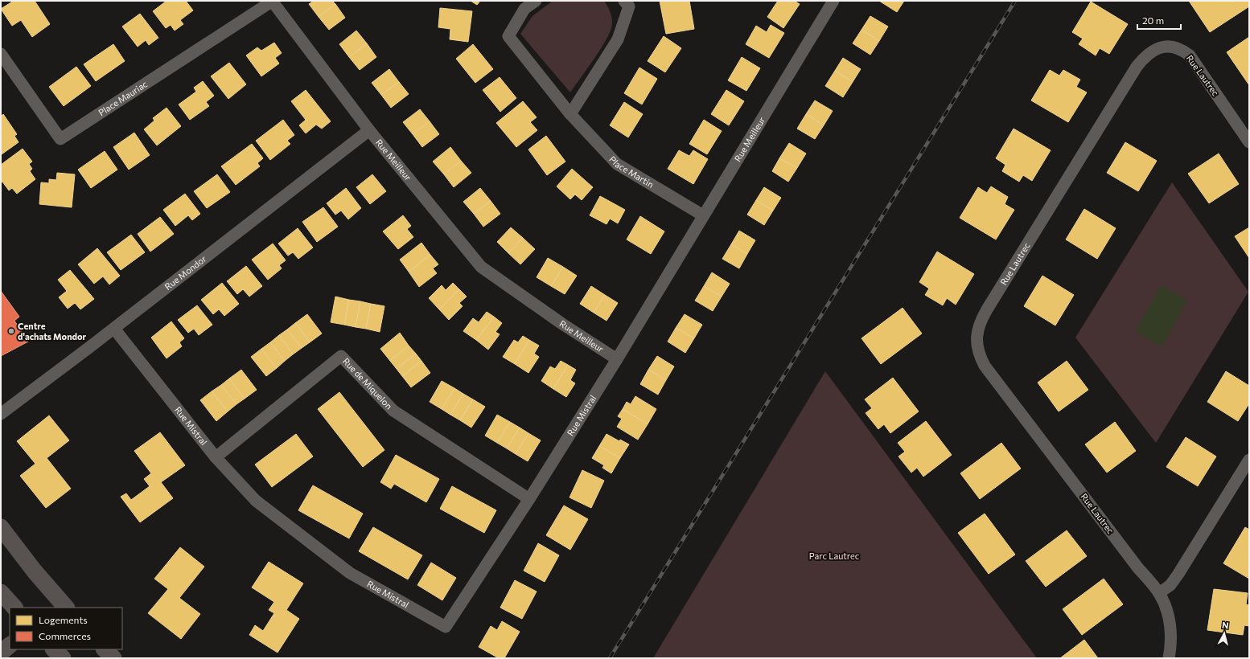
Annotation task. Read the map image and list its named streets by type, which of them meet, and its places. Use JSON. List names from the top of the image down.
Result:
{
  "streets": {
    "street": [
      "Rue Lautrec",
      "Place Mauriac",
      "Rue Meilleur",
      "Place Martin",
      "Rue Mondor",
      "Rue de Miquelon",
      "Rue Mistral"
    ]
  },
  "crossings": [
    ["Place Mauriac", "Rue Meilleur"],
    ["Rue Meilleur", "Place Martin"],
    ["Rue Meilleur", "Rue Mondor"],
    ["Rue Meilleur", "Rue Mistral"],
    ["Rue Mondor", "Rue Mistral"],
    ["Rue de Miquelon", "Rue Mistral"]
  ],
  "parks": ["Parc Lautrec"],
  "places": ["Centre d'achats Mondor"],
  "legend": ["Logements", "Commerces"],
  "scale_bar": "20 m",
  "north": "top"
}
